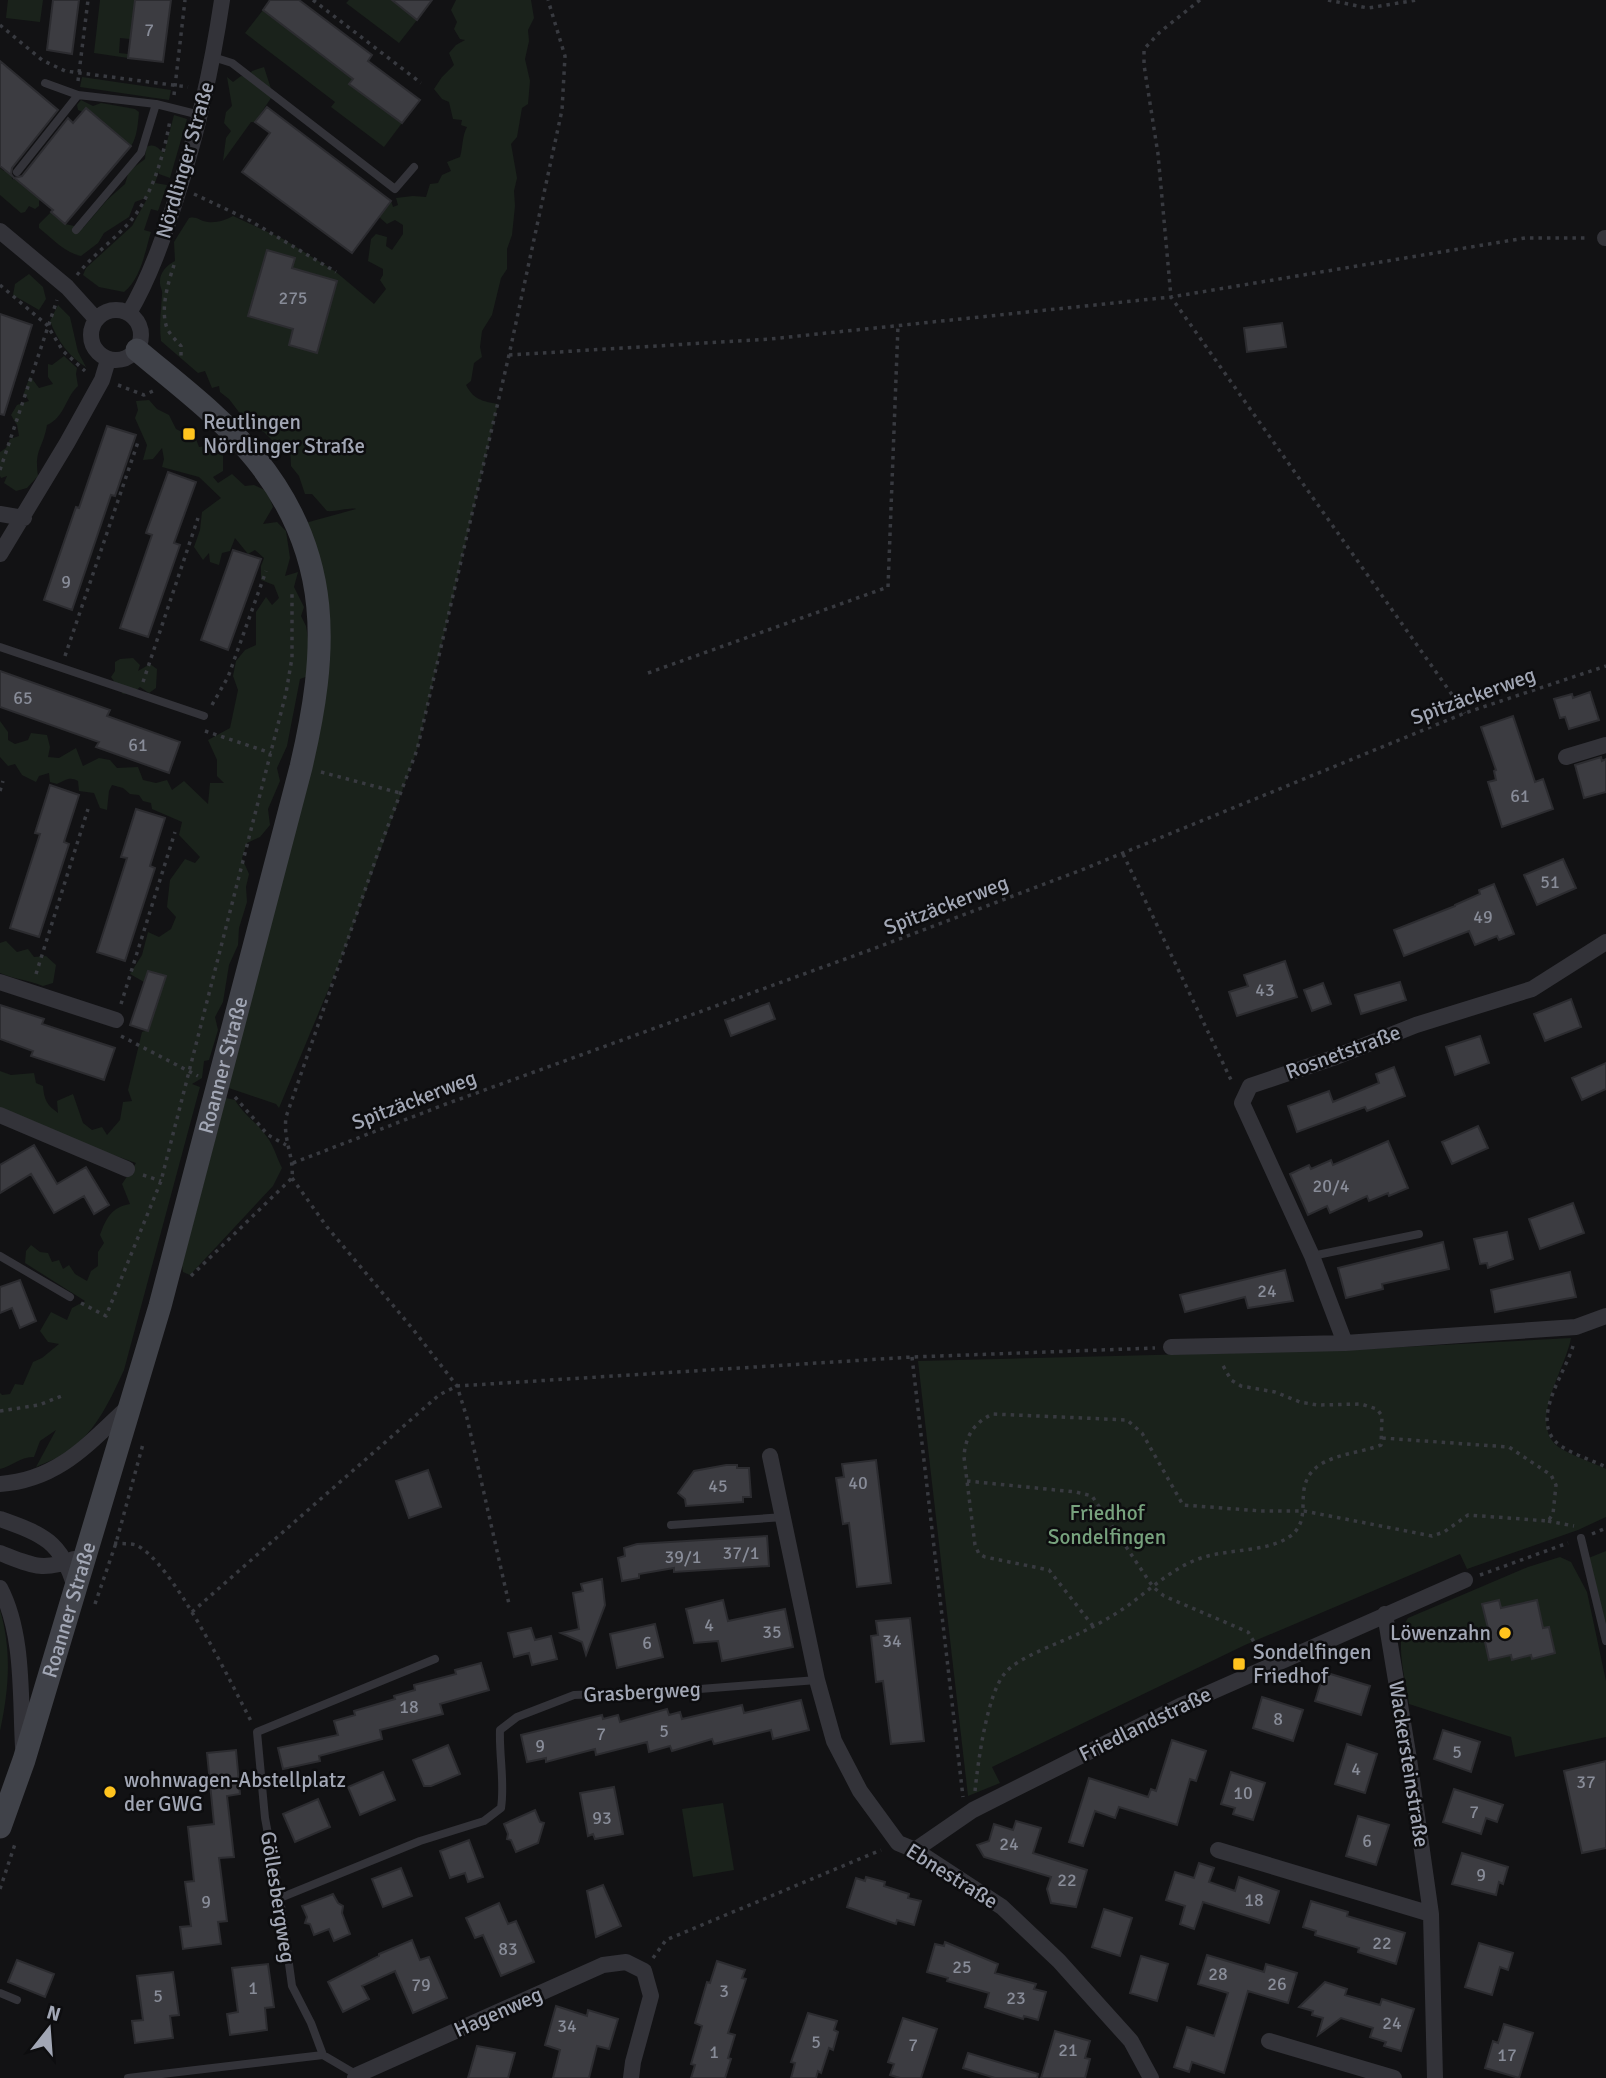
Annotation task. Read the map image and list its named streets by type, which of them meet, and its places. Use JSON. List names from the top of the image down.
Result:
{
  "streets": {
    "street": [
      "Nördlinger Straße",
      "Rosnetstraße",
      "Roanner Straße",
      "Friedlandstraße",
      "Wackersteinstraße",
      "Ebnestraße",
      "Hagenweg"
    ],
    "lane": ["Grasbergweg", "Göllesbergweg"],
    "path": ["Spitzäckerweg"]
  },
  "crossings": [
    ["Nördlinger Straße", "Roanner Straße"],
    ["Grasbergweg", "Ebnestraße"],
    ["Grasbergweg", "Göllesbergweg"],
    ["Friedlandstraße", "Wackersteinstraße"],
    ["Friedlandstraße", "Ebnestraße"]
  ],
  "parks": ["Friedhof Sondelfingen"],
  "places": {
    "transit": ["Reutlingen Nördlinger Straße", "Sondelfingen Friedhof"],
    "other": ["Löwenzahn", "wohnwagen-Abstellplatz der GWG"]
  },
  "house_numbers": [
    "7",
    "275",
    "9",
    "65",
    "61",
    "61",
    "51",
    "49",
    "43",
    "20/4",
    "24",
    "40",
    "45",
    "37/1",
    "39/1",
    "4",
    "35",
    "34",
    "6",
    "18",
    "8",
    "5",
    "7",
    "9",
    "5",
    "4",
    "37",
    "10",
    "7",
    "93",
    "6",
    "24",
    "9",
    "22",
    "18",
    "9",
    "22",
    "83",
    "25",
    "28",
    "26",
    "79",
    "1",
    "3",
    "5",
    "23",
    "24",
    "34",
    "5",
    "7",
    "21",
    "1",
    "17"
  ],
  "north": "top"
}
